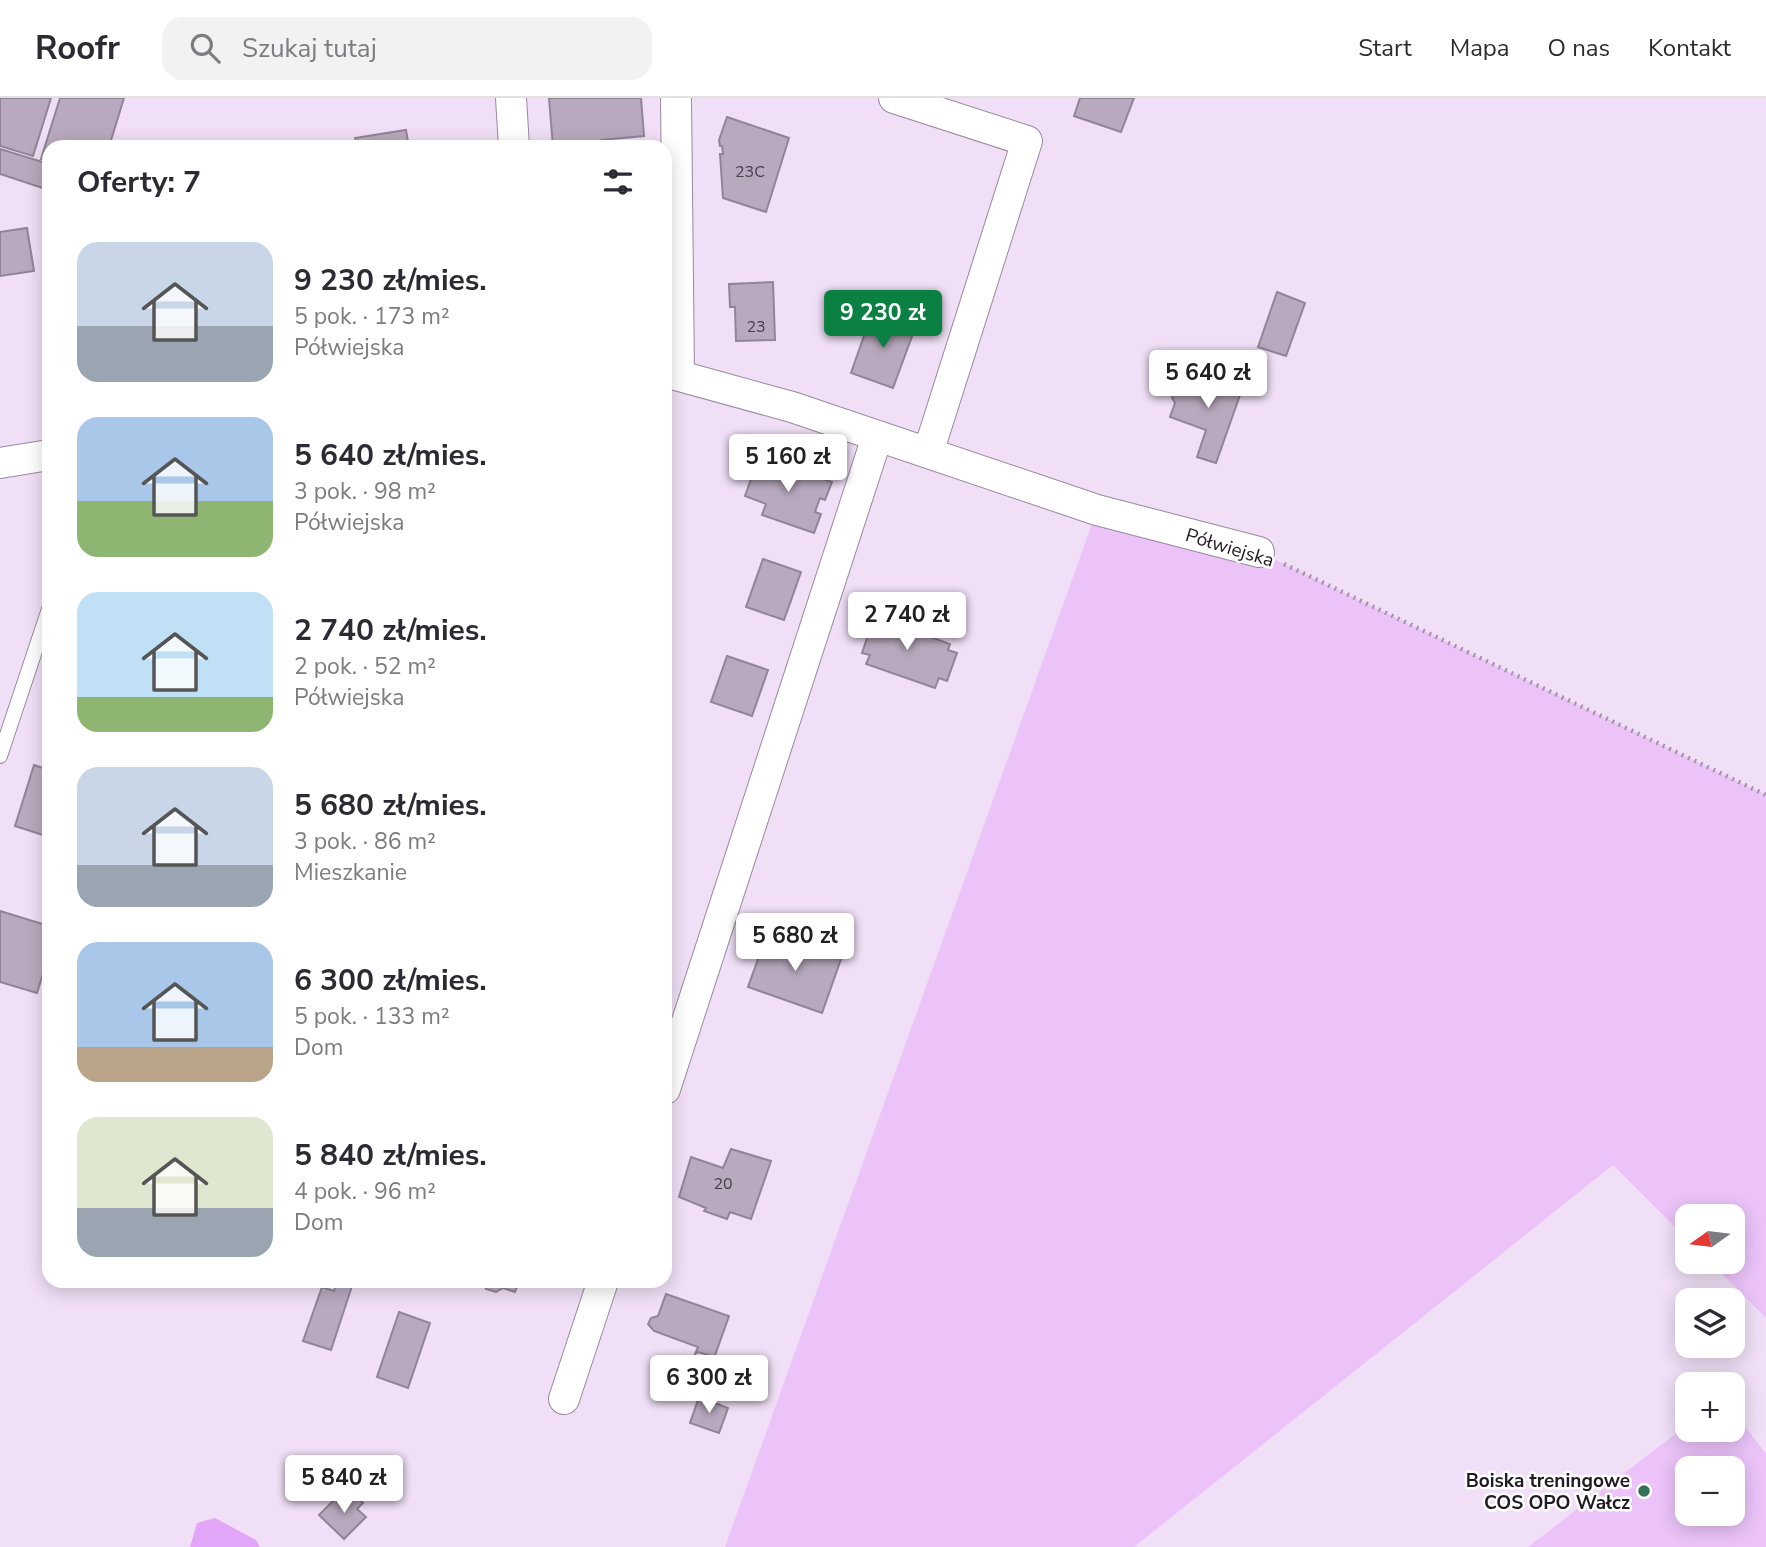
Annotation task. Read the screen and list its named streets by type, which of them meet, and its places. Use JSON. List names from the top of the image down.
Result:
{
  "streets": {
    "street": ["Półwiejska"]
  },
  "places": ["Boiska treningowe COS OPO Wałcz"],
  "house_numbers": ["23C", "23", "20"],
  "north": "left",
  "page": {
    "header": "Roofr",
    "search": "Szukaj tutaj",
    "nav": [
      "Start",
      "Mapa",
      "O nas",
      "Kontakt"
    ],
    "heading": "Oferty: 7",
    "list": [
      {
        "name": "9 230 zł/mies.",
        "note": "5 pok. · 173 m² · Półwiejska"
      },
      {
        "name": "5 640 zł/mies.",
        "note": "3 pok. · 98 m² · Półwiejska"
      },
      {
        "name": "2 740 zł/mies.",
        "note": "2 pok. · 52 m² · Półwiejska"
      },
      {
        "name": "5 680 zł/mies.",
        "note": "3 pok. · 86 m² · Mieszkanie"
      },
      {
        "name": "6 300 zł/mies.",
        "note": "5 pok. · 133 m² · Dom"
      },
      {
        "name": "5 840 zł/mies.",
        "note": "4 pok. · 96 m² · Dom"
      }
    ],
    "price": [
      "9 230 zł",
      "5 640 zł",
      "5 160 zł",
      "2 740 zł",
      "5 680 zł",
      "6 300 zł",
      "5 840 zł"
    ],
    "map_buttons": ["+", "−"]
  }
}
